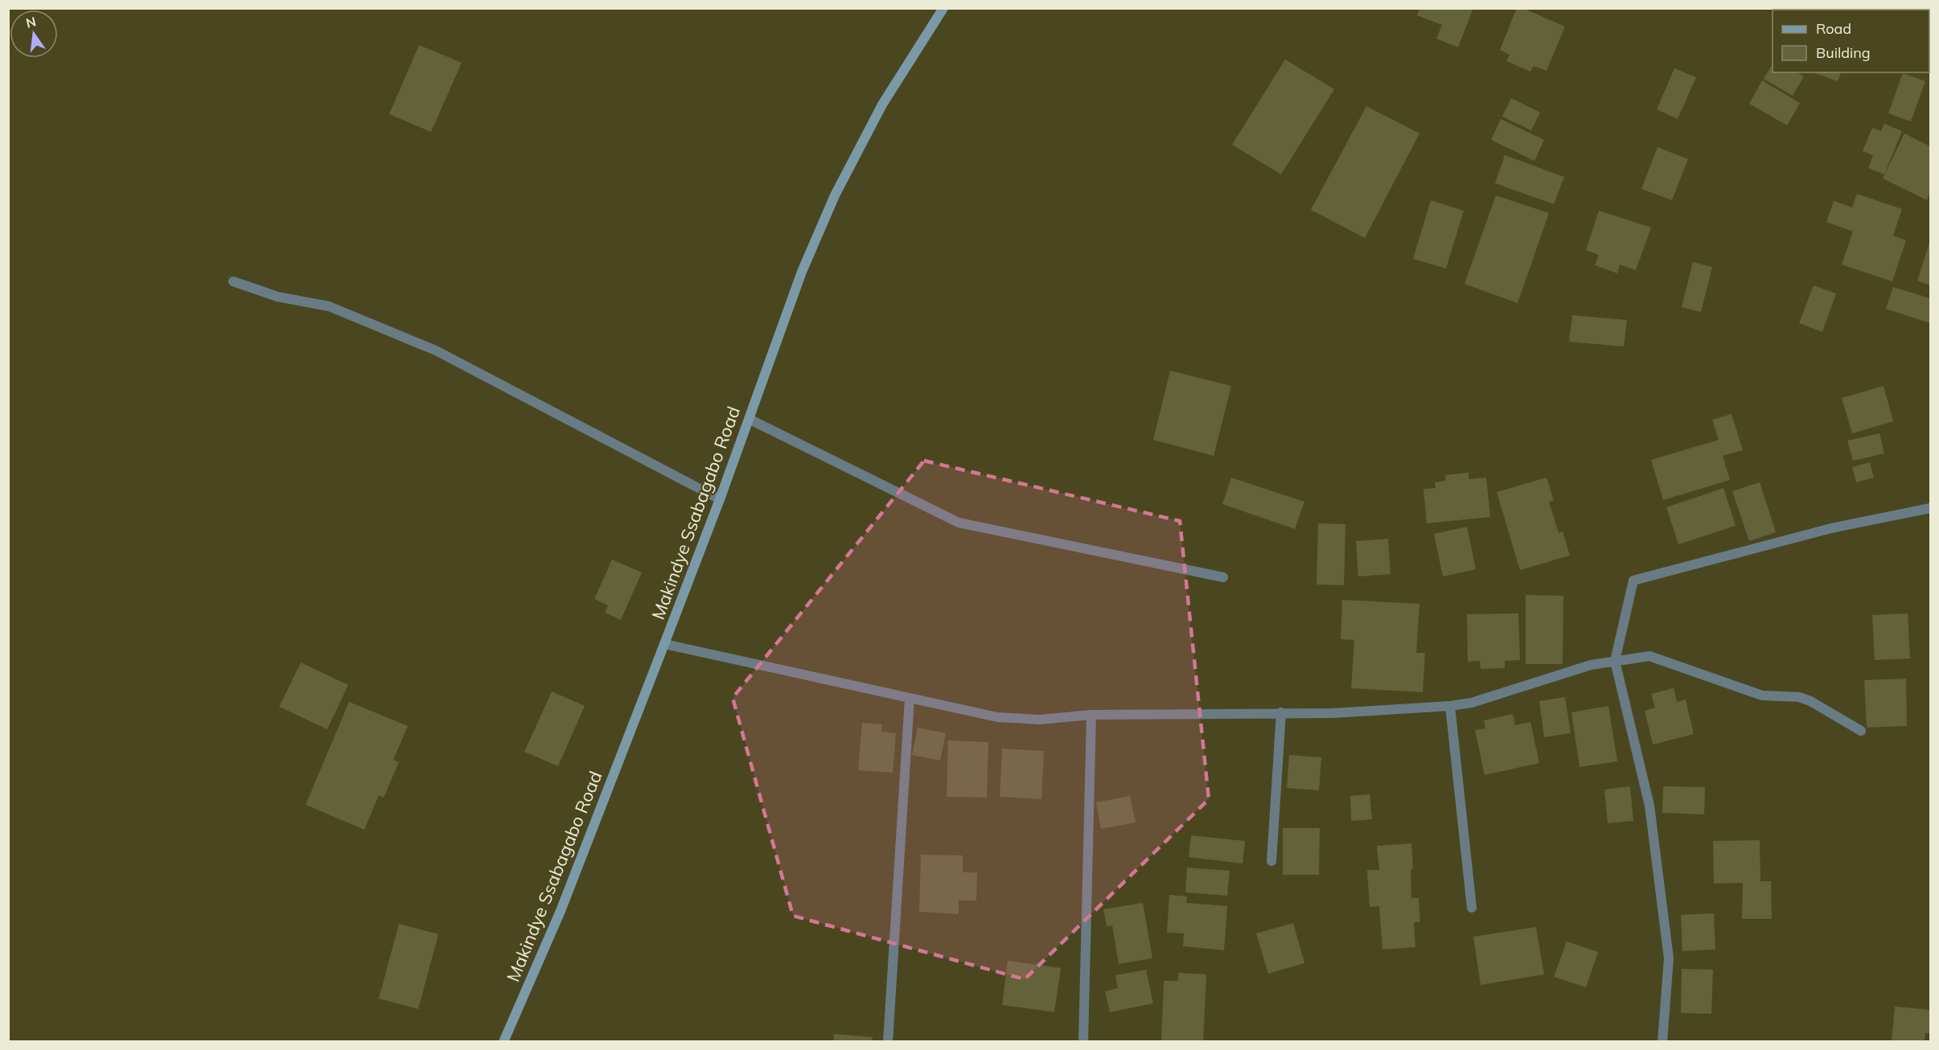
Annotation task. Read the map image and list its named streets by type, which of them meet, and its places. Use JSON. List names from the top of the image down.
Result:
{
  "streets": {
    "street": ["Makindye Ssabagabo Road"]
  },
  "legend": ["Road", "Building"],
  "north": "top"
}
